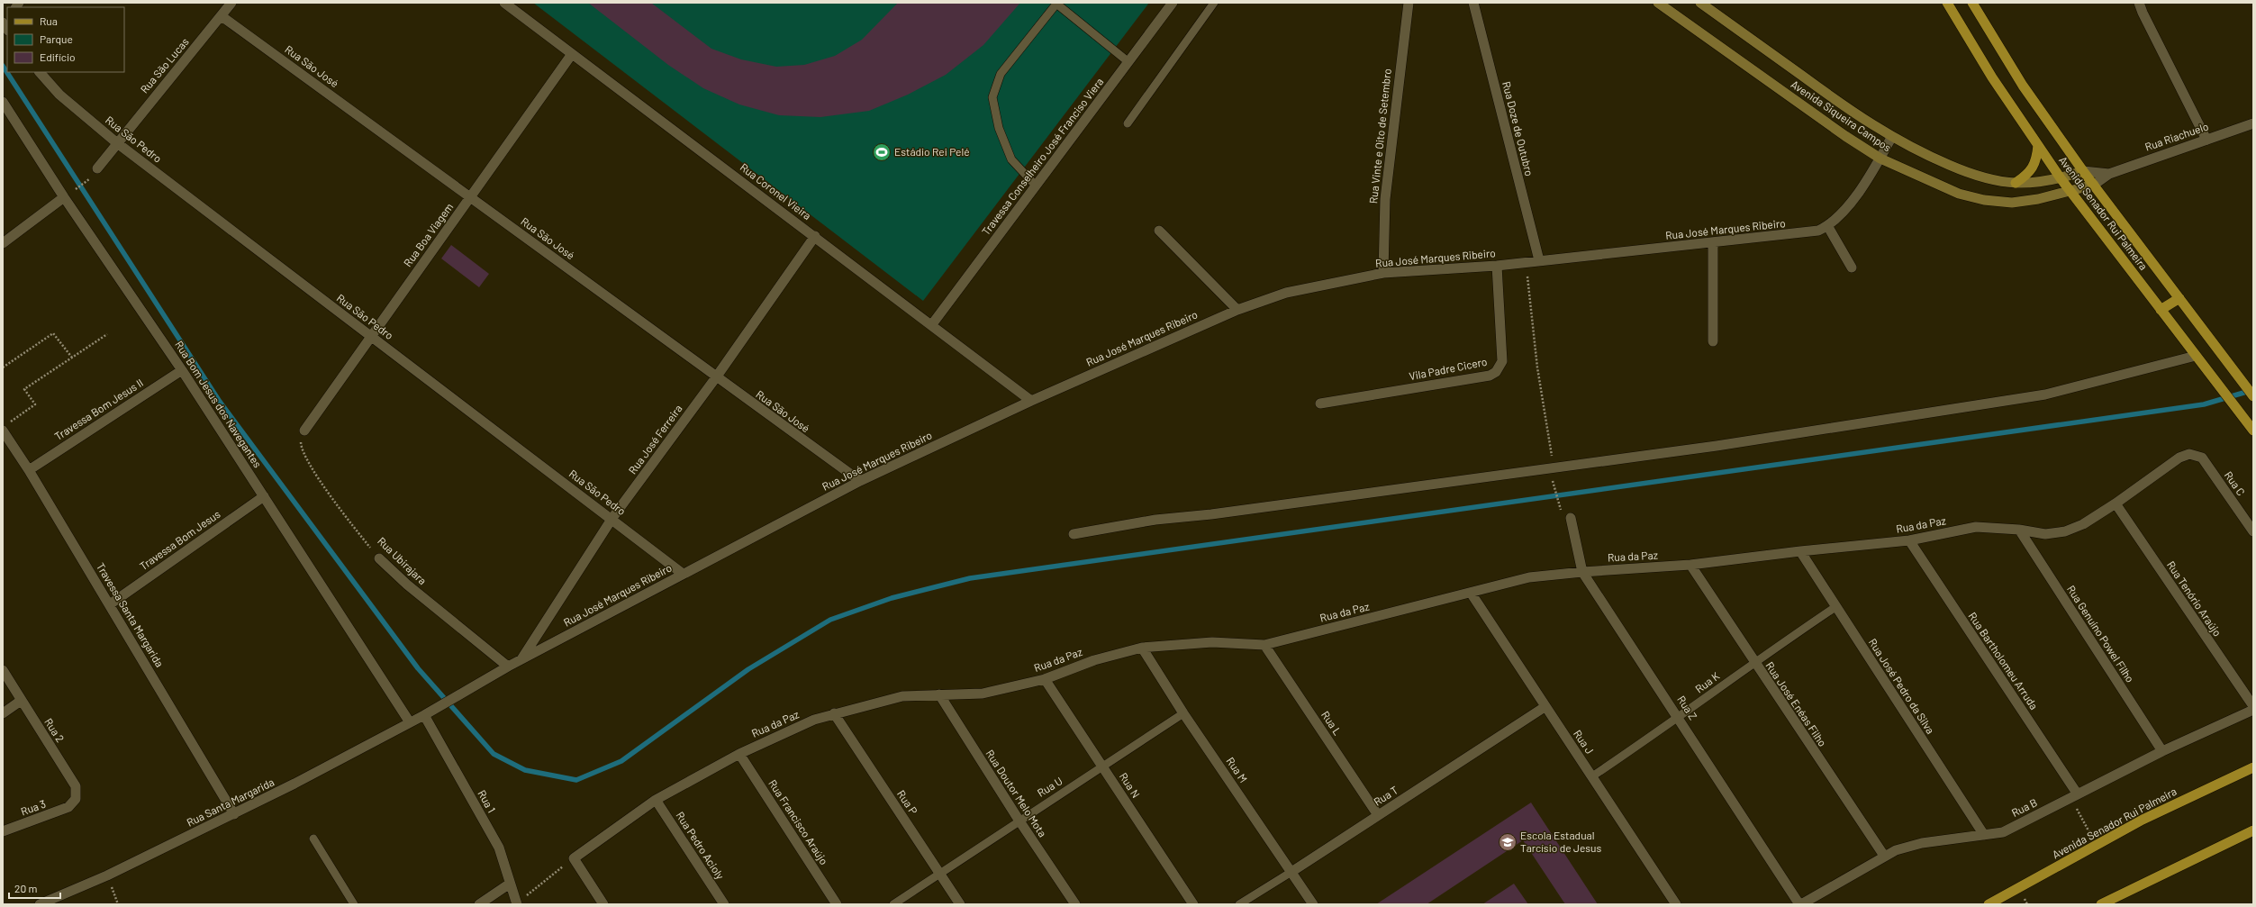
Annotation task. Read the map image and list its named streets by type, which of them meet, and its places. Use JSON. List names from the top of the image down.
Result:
{
  "streets": {
    "main road": ["Avenida Siqueira Campos", "Avenida Senador Rui Palmeira"],
    "street": [
      "Rua São Lucas",
      "Rua São José",
      "Rua Doze de Outubro",
      "Rua Vinte e Oito de Setembro",
      "Rua Riachuelo",
      "Rua São Pedro",
      "Travessa Conselheiro José Franciso Viera",
      "Rua Coronel Vieira",
      "Rua José Marques Ribeiro",
      "Rua Boa Viagem",
      "Vila Padre Cicero",
      "Rua Bom Jesus dos Navegantes",
      "Travessa Bom Jesus II",
      "Rua José Ferreira",
      "Rua C",
      "Rua da Paz",
      "Travessa Bom Jesus",
      "Rua Ubirajara",
      "Rua Tenório Araújo",
      "Travessa Santa Margarida",
      "Rua Genuíno Powel Filho",
      "Rua Bartholomeu Arruda",
      "Rua José Pedro da Silva",
      "Rua José Enéas Filho",
      "Rua Z",
      "Rua L",
      "Rua 2",
      "Rua J",
      "Rua M",
      "Rua N",
      "Rua Doutor Melo Mota",
      "Rua T",
      "Rua 1",
      "Rua Santa Margarida",
      "Rua P",
      "Rua 3",
      "Rua B",
      "Rua Francisco Araújo",
      "Rua Pedro Acioly"
    ],
    "lane": ["Rua K", "Rua U"]
  },
  "crossings": [
    ["Rua São Lucas", "Rua São José"],
    ["Rua São Lucas", "Rua São Pedro"],
    ["Rua São José", "Rua José Marques Ribeiro"],
    ["Rua São José", "Rua Boa Viagem"],
    ["Rua São José", "Rua José Ferreira"],
    ["Avenida Siqueira Campos", "Rua Riachuelo"],
    ["Avenida Siqueira Campos", "Avenida Senador Rui Palmeira"],
    ["Rua Doze de Outubro", "Rua José Marques Ribeiro"],
    ["Rua Vinte e Oito de Setembro", "Rua José Marques Ribeiro"],
    ["Rua Riachuelo", "Avenida Senador Rui Palmeira"],
    ["Rua São Pedro", "Rua José Marques Ribeiro"],
    ["Rua São Pedro", "Rua Boa Viagem"],
    ["Rua São Pedro", "Rua José Ferreira"],
    ["Travessa Conselheiro José Franciso Viera", "Rua Coronel Vieira"],
    ["Rua Coronel Vieira", "Rua José Marques Ribeiro"],
    ["Rua Coronel Vieira", "Rua Boa Viagem"],
    ["Rua Coronel Vieira", "Rua José Ferreira"],
    ["Rua José Marques Ribeiro", "Vila Padre Cicero"],
    ["Rua José Marques Ribeiro", "Rua José Ferreira"],
    ["Rua José Marques Ribeiro", "Rua Ubirajara"],
    ["Rua José Marques Ribeiro", "Rua 1"],
    ["Rua José Marques Ribeiro", "Rua Santa Margarida"],
    ["Rua Boa Viagem", "Rua Ubirajara"],
    ["Rua Bom Jesus dos Navegantes", "Travessa Bom Jesus II"],
    ["Rua Bom Jesus dos Navegantes", "Travessa Bom Jesus"],
    ["Rua Bom Jesus dos Navegantes", "Rua Santa Margarida"],
    ["Travessa Bom Jesus II", "Travessa Santa Margarida"],
    ["Rua C", "Rua da Paz"],
    ["Rua da Paz", "Rua Tenório Araújo"],
    ["Rua da Paz", "Rua Genuíno Powel Filho"],
    ["Rua da Paz", "Rua Bartholomeu Arruda"],
    ["Rua da Paz", "Rua José Pedro da Silva"],
    ["Rua da Paz", "Rua José Enéas Filho"],
    ["Rua da Paz", "Rua Z"],
    ["Rua da Paz", "Rua L"],
    ["Rua da Paz", "Rua J"],
    ["Rua da Paz", "Rua M"],
    ["Rua da Paz", "Rua N"],
    ["Rua da Paz", "Rua Doutor Melo Mota"],
    ["Rua da Paz", "Rua P"],
    ["Rua da Paz", "Rua Francisco Araújo"],
    ["Rua da Paz", "Rua Pedro Acioly"],
    ["Travessa Bom Jesus", "Travessa Santa Margarida"],
    ["Travessa Santa Margarida", "Rua Santa Margarida"],
    ["Rua Genuíno Powel Filho", "Rua B"],
    ["Rua Bartholomeu Arruda", "Rua B"],
    ["Rua K", "Rua José Pedro da Silva"],
    ["Rua K", "Rua José Enéas Filho"],
    ["Rua K", "Rua Z"],
    ["Rua K", "Rua J"],
    ["Rua José Pedro da Silva", "Rua B"],
    ["Rua José Enéas Filho", "Rua B"],
    ["Rua Z", "Rua B"],
    ["Rua L", "Rua T"],
    ["Rua 2", "Rua 3"],
    ["Rua J", "Rua T"],
    ["Rua M", "Rua U"],
    ["Rua M", "Rua T"],
    ["Rua N", "Rua U"],
    ["Rua U", "Rua Doutor Melo Mota"],
    ["Rua U", "Rua P"],
    ["Rua 1", "Rua Santa Margarida"]
  ],
  "places": {
    "sports": ["Estádio Rei Pelé"],
    "school or university": ["Escola Estadual Tarcísio de Jesus"]
  },
  "legend": ["Rua", "Parque", "Edifício"],
  "scale_bar": "20 m"
}
